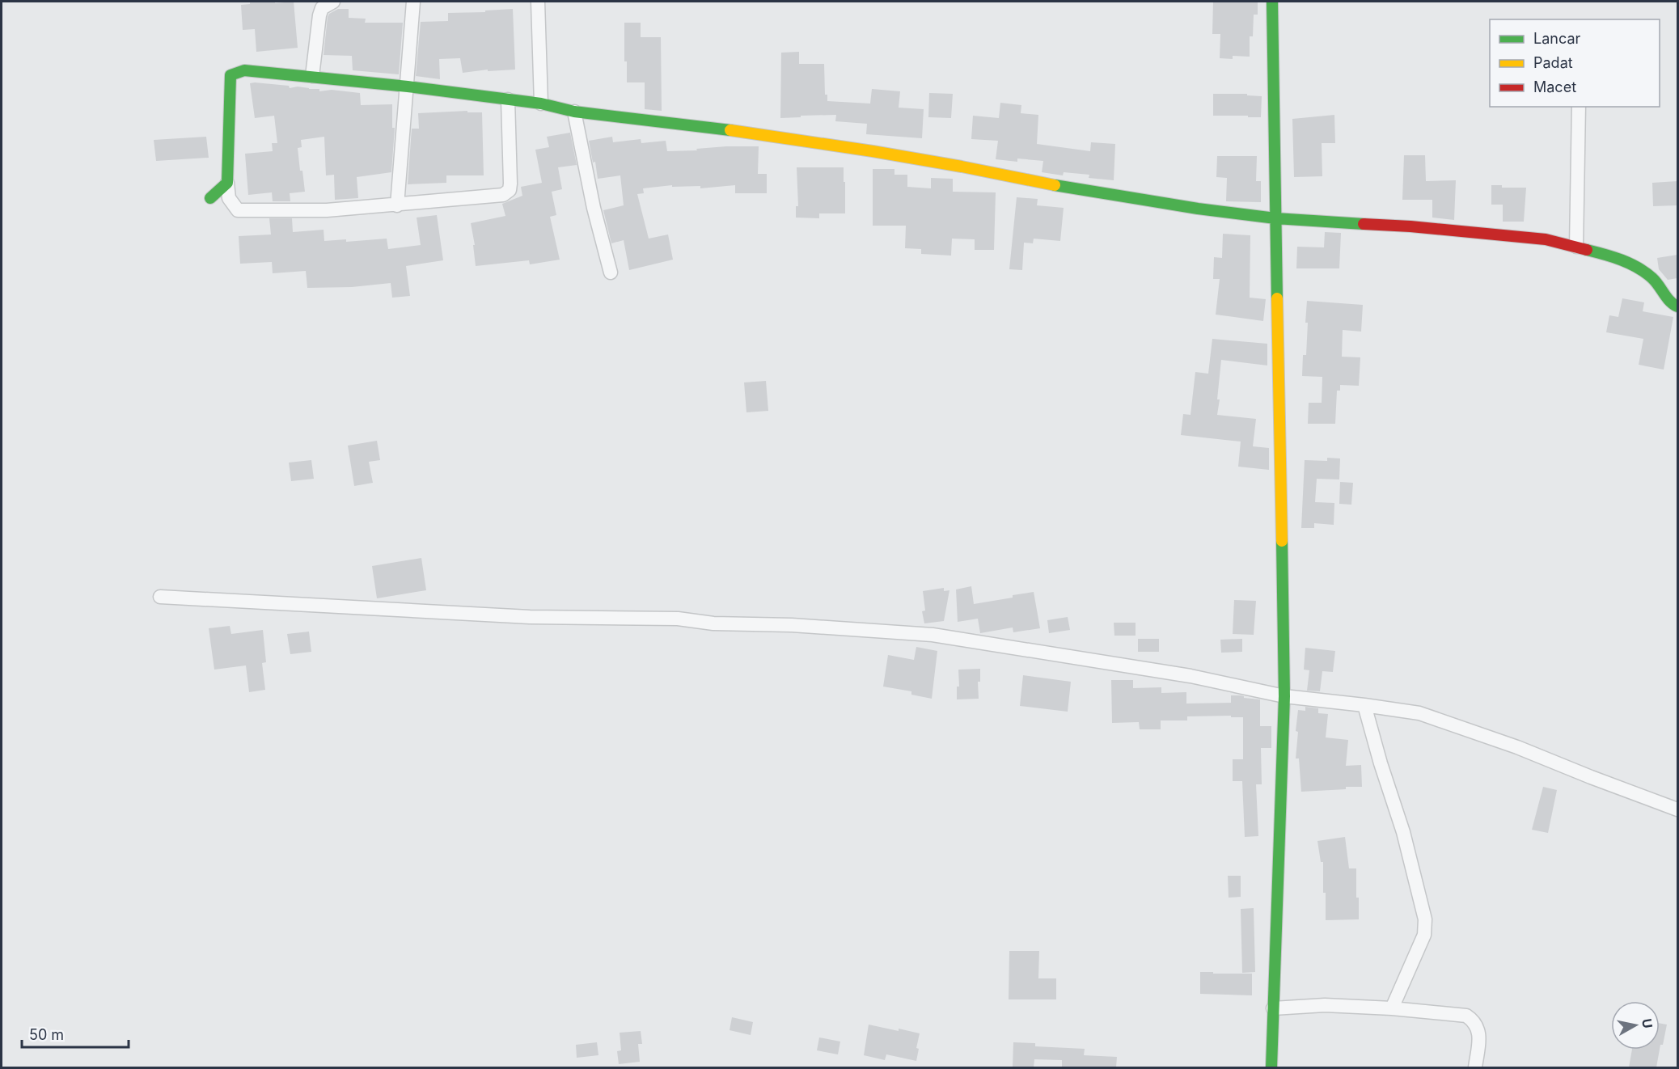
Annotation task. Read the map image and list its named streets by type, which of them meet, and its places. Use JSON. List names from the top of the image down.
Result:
{
  "legend": ["Lancar", "Padat", "Macet"],
  "scale_bar": "50 m",
  "north": "right"
}
